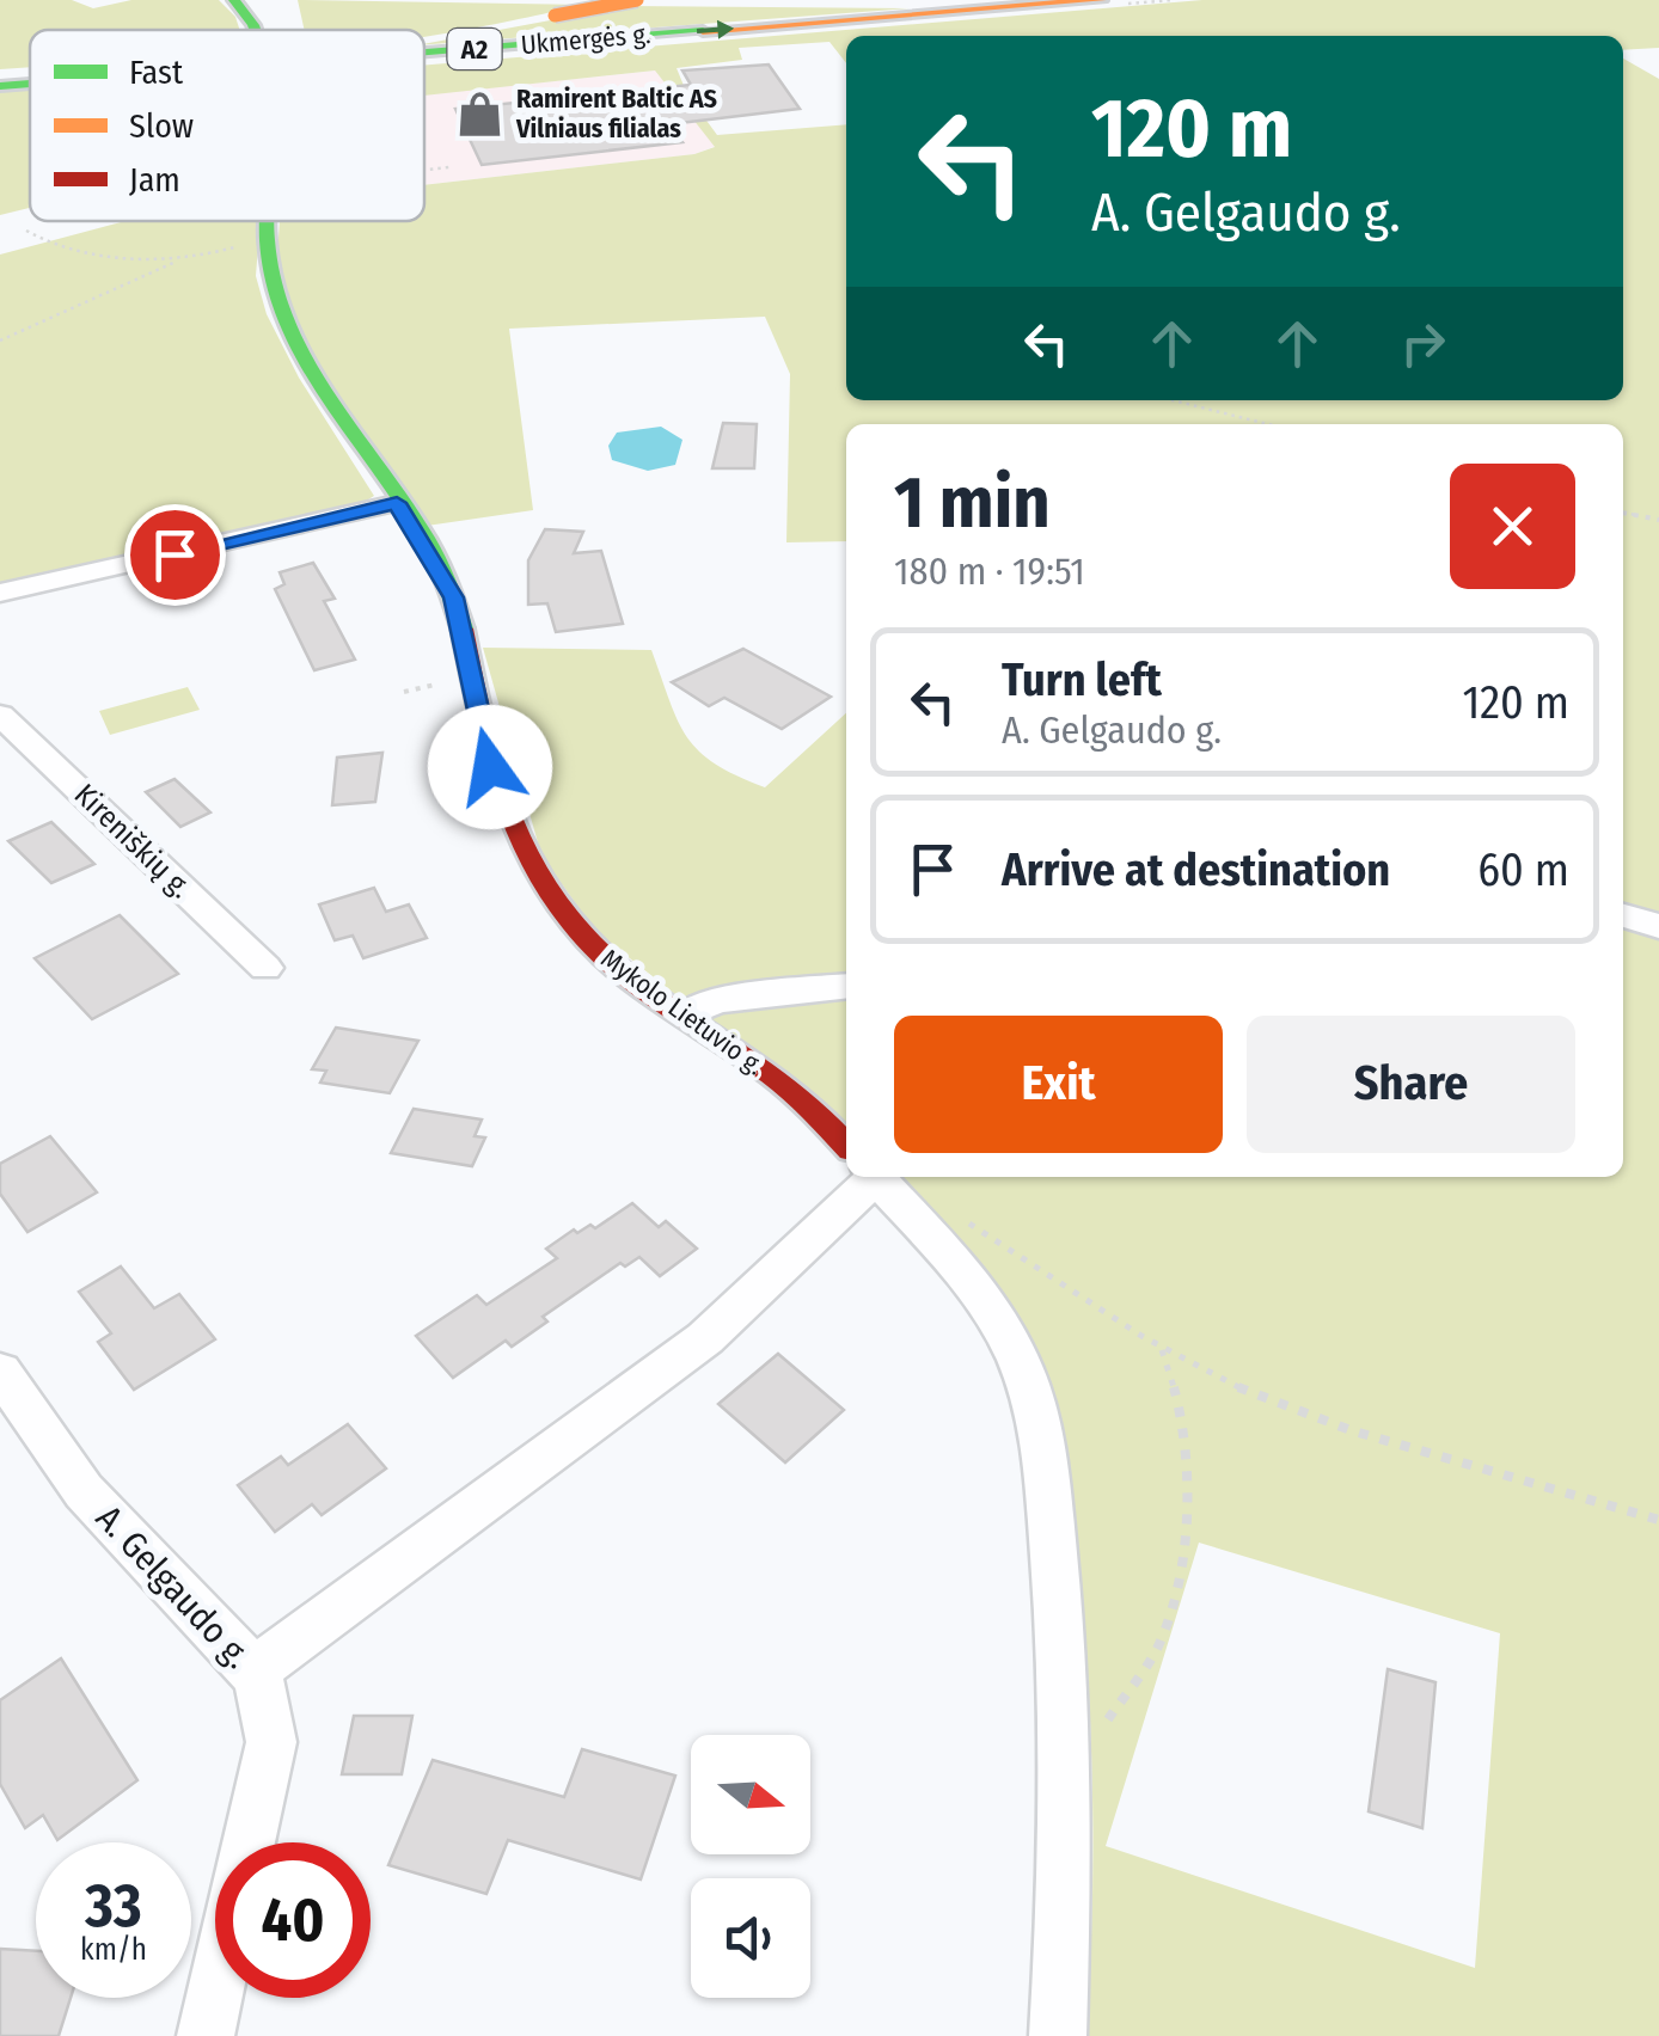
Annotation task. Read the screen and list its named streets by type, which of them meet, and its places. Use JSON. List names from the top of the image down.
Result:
{
  "streets": {
    "main road": ["Ukmergės g.", "A2", "Mykolo Lietuvio g."],
    "street": ["Kireniškių g.", "A. Gelgaudo g."]
  },
  "places": {
    "shop": ["Ramirent Baltic AS Vilniaus filialas"]
  },
  "legend": ["Fast", "Slow", "Jam"],
  "north": "right",
  "page": {
    "turn": ["120 m", "A. Gelgaudo g."],
    "heading": ["1 min", "180 m · 19:51"],
    "list": [
      {
        "name": "Turn left",
        "note": "A. Gelgaudo g.",
        "value": "120 m"
      },
      {
        "name": "Arrive at destination",
        "value": "60 m"
      }
    ],
    "buttons": ["Exit", "Share"],
    "speed": "33 km/h",
    "limit": "40"
  }
}
